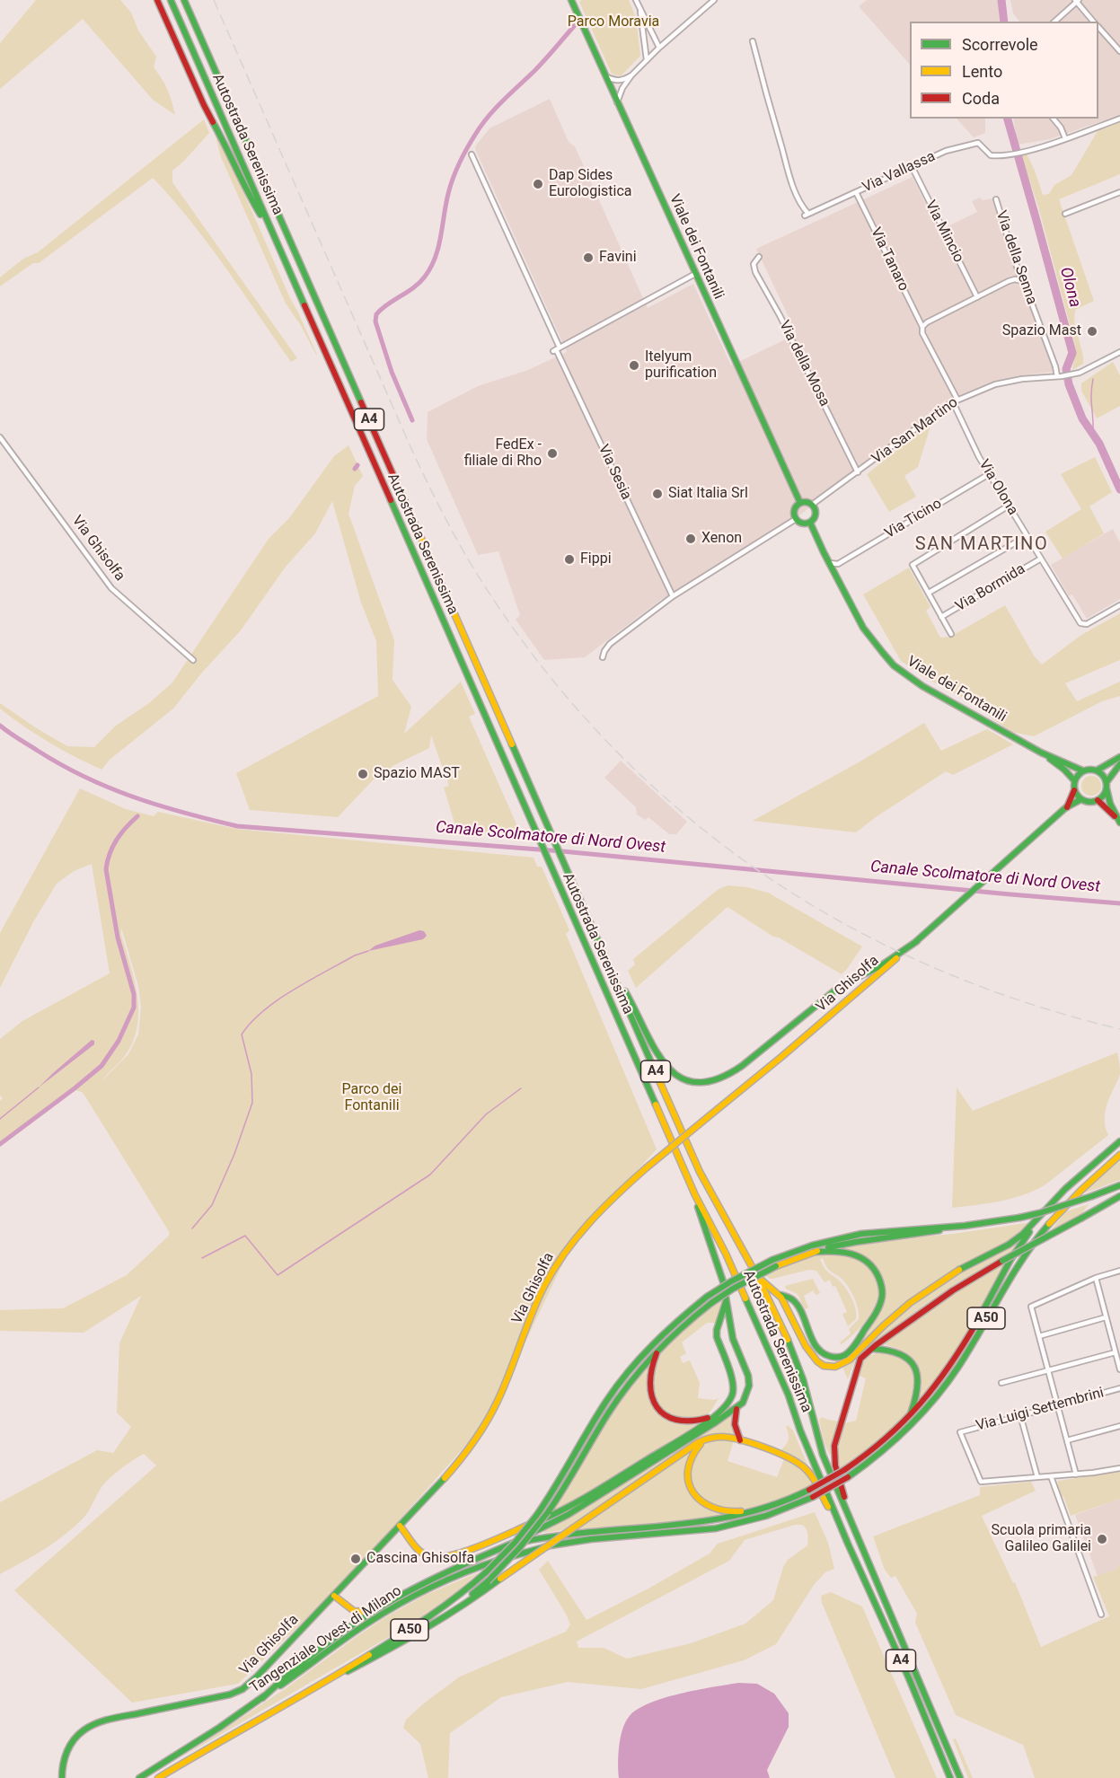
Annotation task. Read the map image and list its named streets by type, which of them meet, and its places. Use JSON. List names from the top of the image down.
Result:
{
  "streets": {
    "main road": [
      "Autostrada Serenissima",
      "Viale dei Fontanili",
      "A4",
      "Via Ghisolfa",
      "A50",
      "Tangenziale Ovest di Milano"
    ],
    "street": [
      "Via Vallassa",
      "Via Mincio",
      "Via della Senna",
      "Via Tanaro",
      "Via della Mosa",
      "Via San Martino",
      "Via Sesia",
      "Via Olona",
      "Via Ticino",
      "Via Bormida",
      "Via Luigi Settembrini"
    ]
  },
  "crossings": [
    ["Via Vallassa", "Via Mincio"],
    ["Via Vallassa", "Via Tanaro"],
    ["Viale dei Fontanili", "Via San Martino"],
    ["Viale dei Fontanili", "Via Ghisolfa"],
    ["Via della Senna", "Via San Martino"],
    ["Via Tanaro", "Via San Martino"],
    ["Via Tanaro", "Via Olona"],
    ["Via della Mosa", "Via San Martino"],
    ["Via San Martino", "Via Olona"],
    ["Via Olona", "Via Ticino"],
    ["Via Olona", "Via Bormida"],
    ["A50", "Tangenziale Ovest di Milano"]
  ],
  "districts": ["SAN MARTINO"],
  "water": ["Olona", "Canale Scolmatore di Nord Ovest"],
  "parks": ["Parco Moravia", "Parco dei Fontanili"],
  "places": [
    "Dap Sides Eurologistica",
    "Favini",
    "Spazio Mast",
    "Itelyum purification",
    "FedEx - filiale di Rho",
    "Siat Italia Srl",
    "Xenon",
    "Fippi",
    "Spazio MAST",
    "Scuola primaria Galileo Galilei",
    "Cascina Ghisolfa"
  ],
  "legend": ["Scorrevole", "Lento", "Coda"]
}
